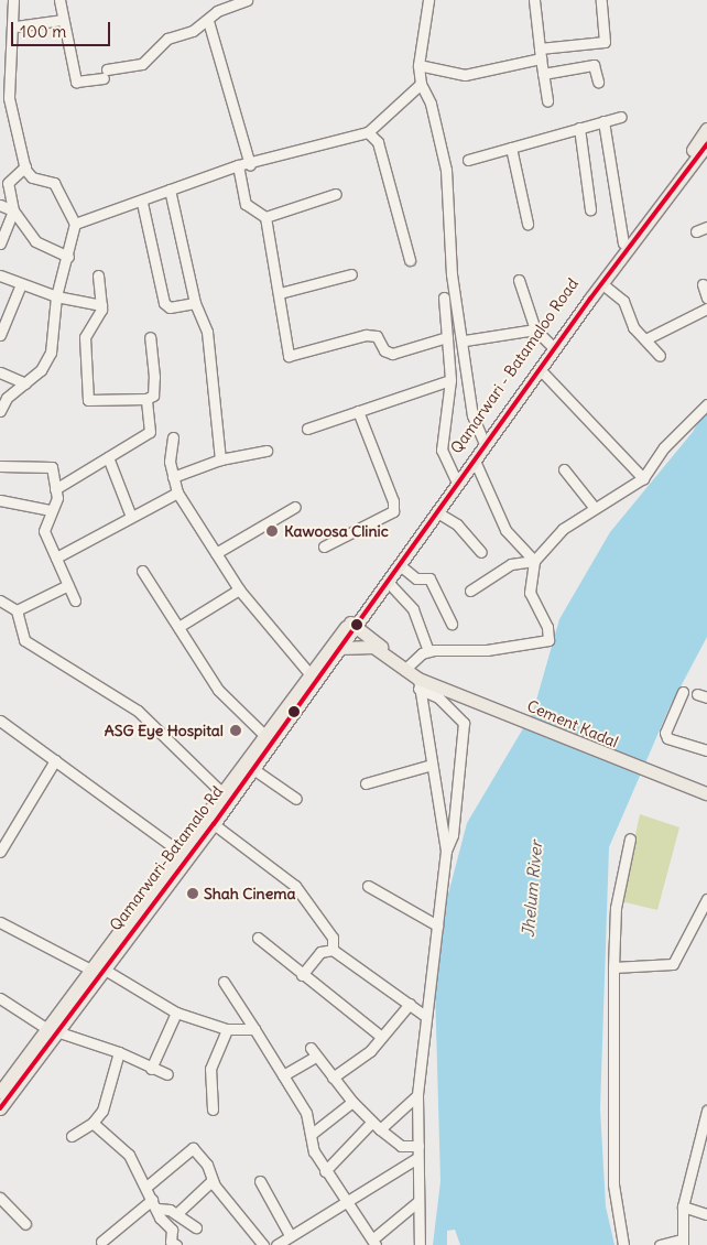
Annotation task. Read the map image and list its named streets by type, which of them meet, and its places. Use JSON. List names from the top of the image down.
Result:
{
  "streets": {
    "main road": ["Qamarwari - Batamaloo Road", "Cement Kadal", "Qamarwari-Batamalo Rd"]
  },
  "crossings": [
    ["Qamarwari - Batamaloo Road", "Qamarwari-Batamalo Rd"]
  ],
  "water": ["Jhelum River"],
  "places": ["Kawoosa Clinic", "ASG Eye Hospital", "Shah Cinema"],
  "scale_bar": "100 m"
}
